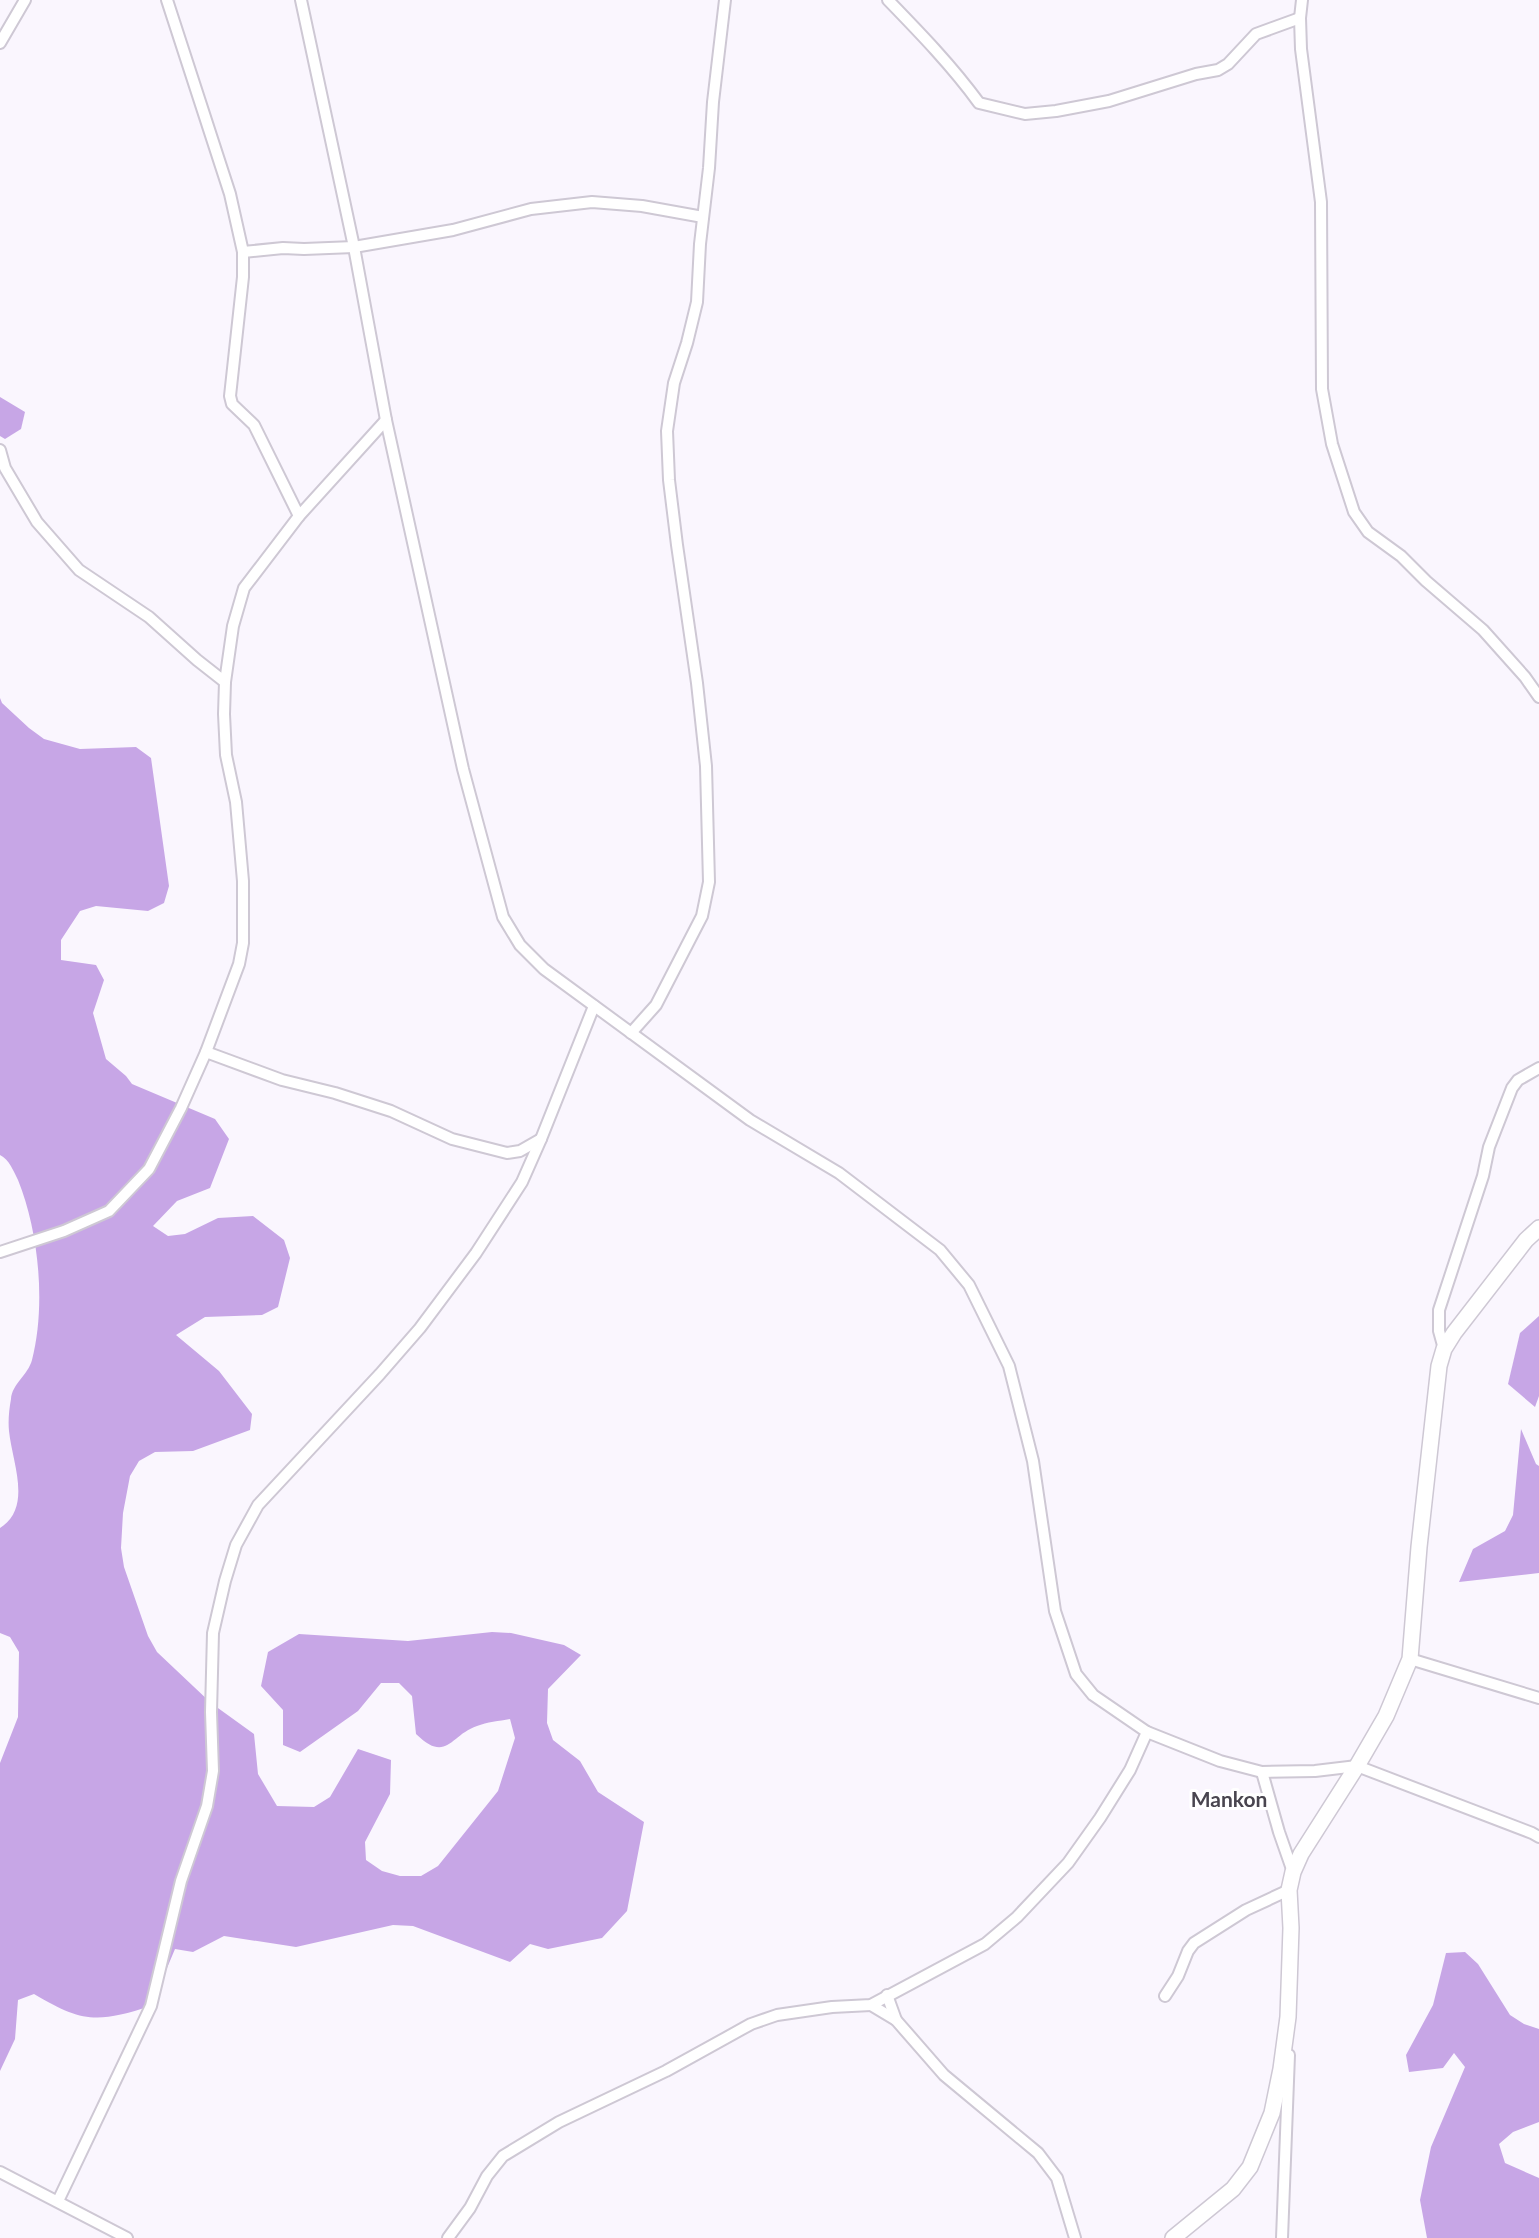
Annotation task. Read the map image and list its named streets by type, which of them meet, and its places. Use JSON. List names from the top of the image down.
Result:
{
  "districts": ["Mankon"]
}
